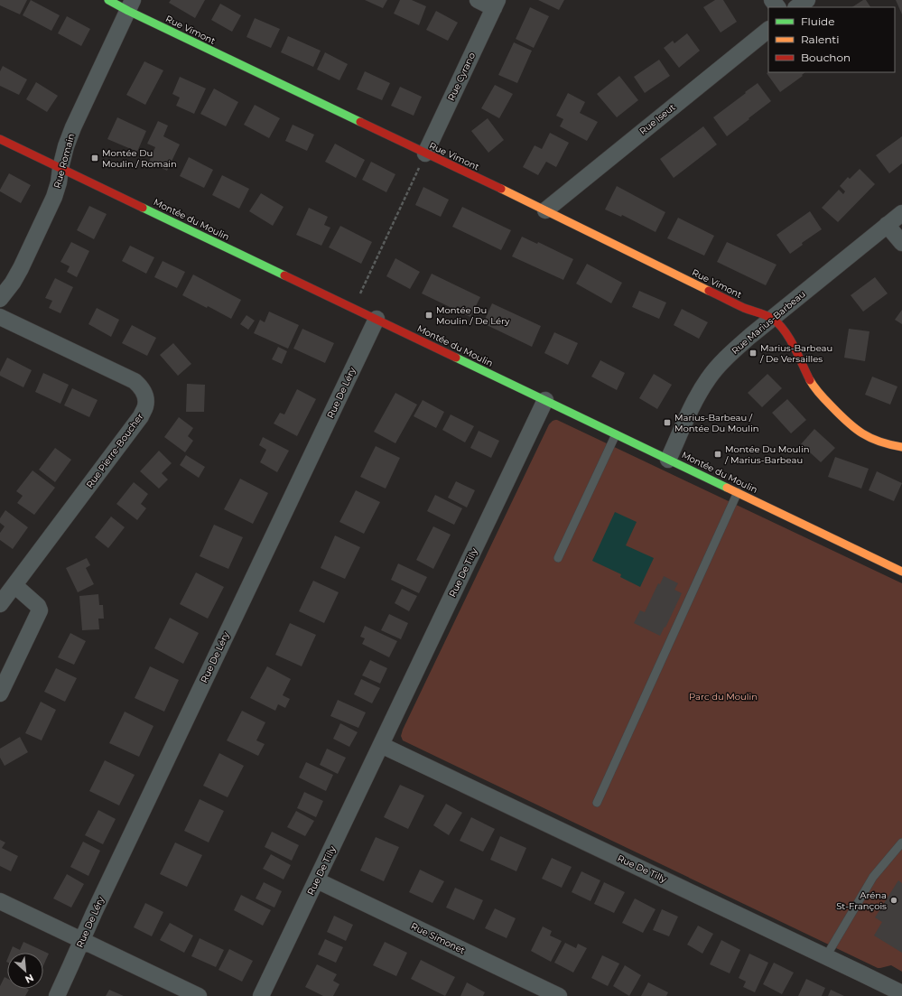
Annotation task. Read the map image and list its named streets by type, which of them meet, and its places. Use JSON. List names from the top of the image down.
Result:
{
  "streets": {
    "street": [
      "Rue Vimont",
      "Rue Cyrano",
      "Rue Iseut",
      "Rue Romain",
      "Montée du Moulin",
      "Rue Marius-Barbeau",
      "Rue De Léry",
      "Rue Pierre-Boucher",
      "Rue De Tilly",
      "Rue Simonet"
    ]
  },
  "crossings": [
    ["Rue Vimont", "Rue Cyrano"],
    ["Rue Vimont", "Rue Iseut"],
    ["Rue Vimont", "Rue Romain"],
    ["Rue Vimont", "Rue Marius-Barbeau"],
    ["Rue Romain", "Montée du Moulin"],
    ["Montée du Moulin", "Rue Marius-Barbeau"],
    ["Montée du Moulin", "Rue De Léry"],
    ["Montée du Moulin", "Rue De Tilly"],
    ["Rue De Tilly", "Rue Simonet"]
  ],
  "parks": ["Parc du Moulin"],
  "places": {
    "transit": [
      "Montée Du Moulin / Romain",
      "Montée Du Moulin / De Léry",
      "Marius-Barbeau / De Versailles",
      "Marius-Barbeau / Montée Du Moulin",
      "Montée Du Moulin / Marius-Barbeau"
    ],
    "other": ["Aréna St-François"]
  },
  "legend": ["Fluide", "Ralenti", "Bouchon"],
  "north": "bottom right"
}
